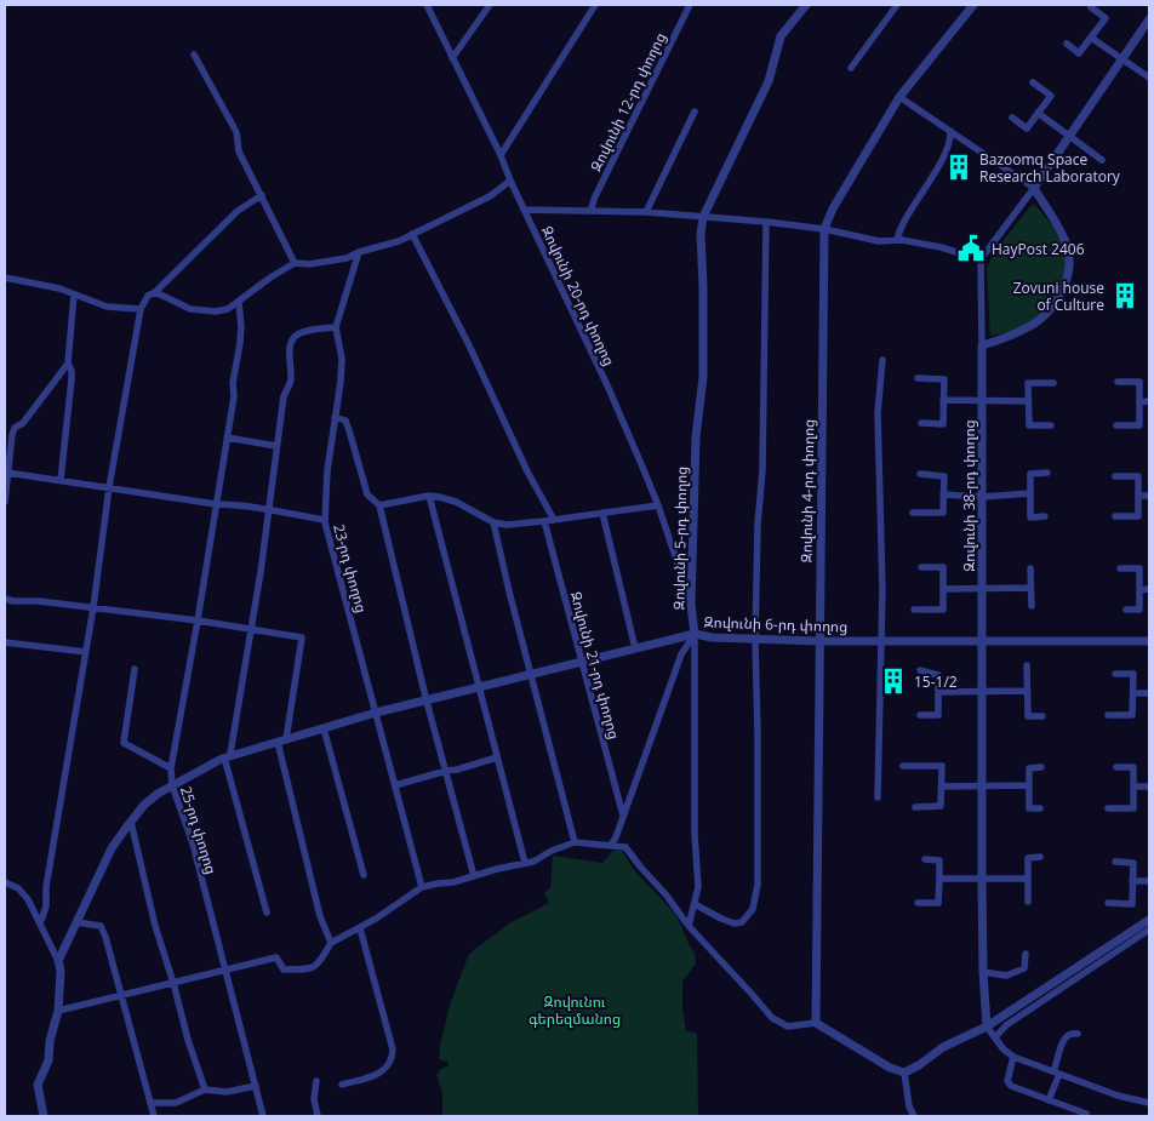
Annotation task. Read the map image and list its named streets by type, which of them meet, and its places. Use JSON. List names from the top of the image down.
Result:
{
  "streets": {
    "street": [
      "Զովունի 12-րդ փողոց",
      "Զովունի 20-րդ փողոց",
      "Զովունի 4-րդ փողոց",
      "Զովունի 38-րդ փողոց",
      "Զովունի 5-րդ փողոց",
      "23-րդ փողոց",
      "Զովունի 6-րդ փողոց",
      "Զովունի 21-րդ փողոց",
      "25-րդ փողոց"
    ]
  },
  "crossings": [
    ["Զովունի 20-րդ փողոց", "Զովունի 5-րդ փողոց"],
    ["Զովունի 4-րդ փողոց", "Զովունի 6-րդ փողոց"],
    ["Զովունի 38-րդ փողոց", "Զովունի 6-րդ փողոց"],
    ["Զովունի 5-րդ փողոց", "Զովունի 6-րդ փողոց"],
    ["23-րդ փողոց", "Զովունի 6-րդ փողոց"],
    ["Զովունի 6-րդ փողոց", "Զովունի 21-րդ փողոց"],
    ["Զովունի 6-րդ փողոց", "25-րդ փողոց"]
  ],
  "parks": ["Զովունու գերեզմանոց"],
  "places": {
    "building": ["Bazoomq Space Research Laboratory", "Zovuni house of Culture", "15-1/2"],
    "public building": ["HayPost 2406"]
  }
}
